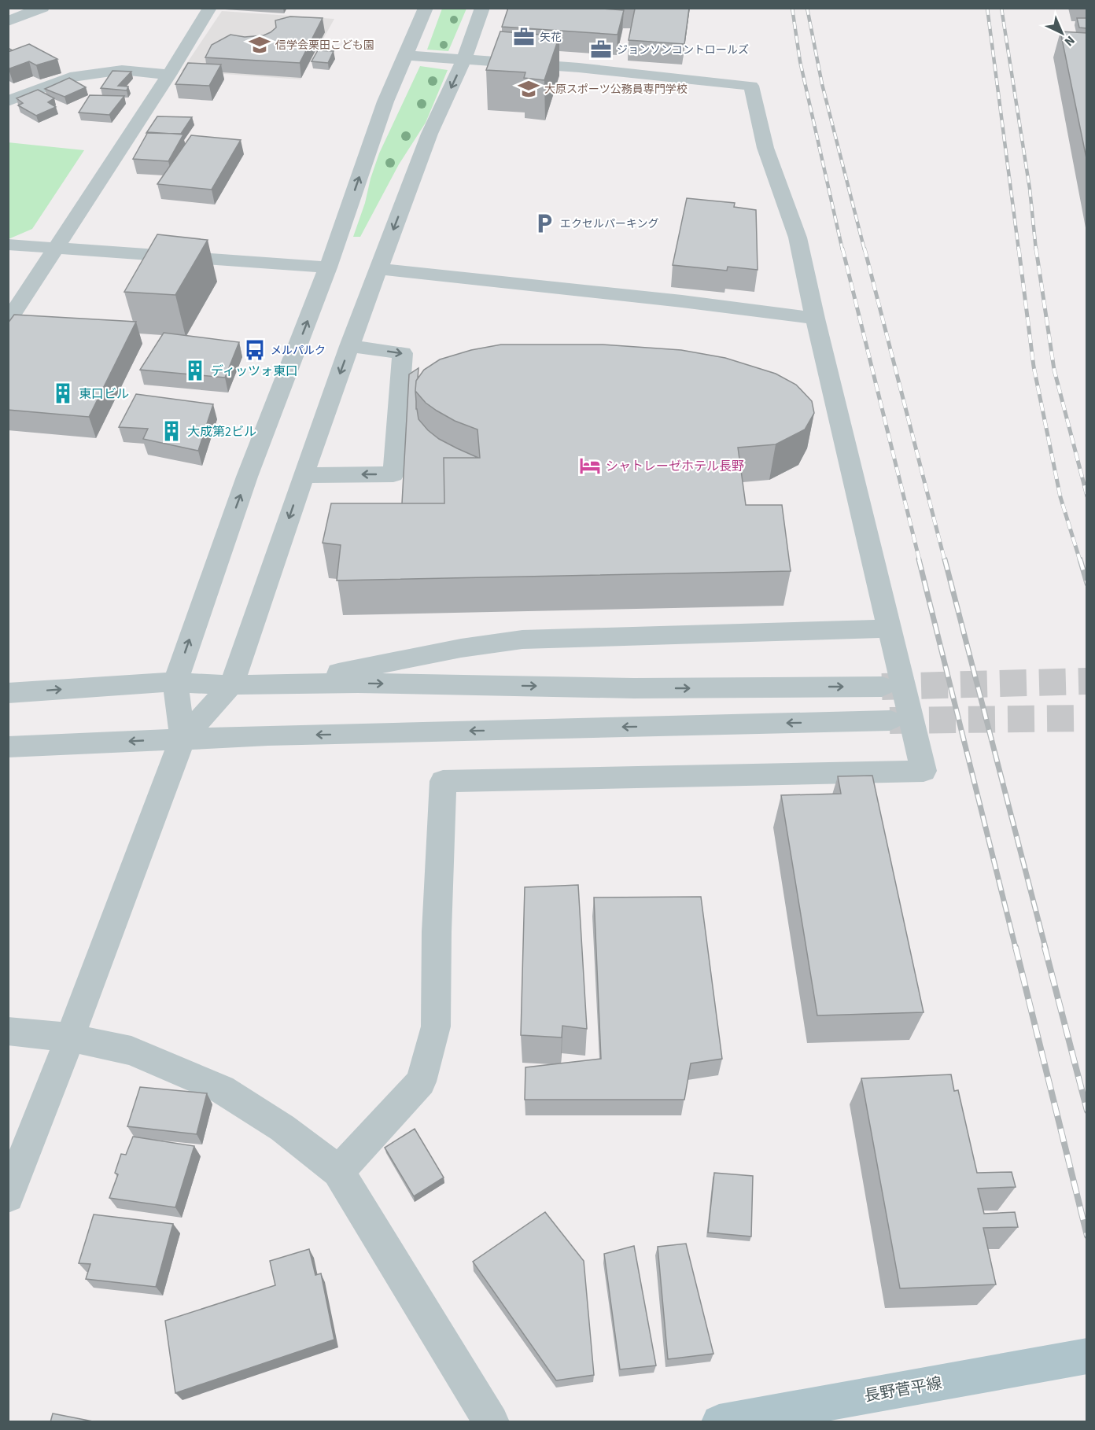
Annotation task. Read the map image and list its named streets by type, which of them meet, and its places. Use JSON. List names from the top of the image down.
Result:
{
  "streets": {
    "main road": ["長野菅平線"]
  },
  "places": {
    "office": ["矢花", "ジョンソンコントロールズ"],
    "school or university": ["信学会栗田こども園", "大原スポーツ公務員専門学校"],
    "parking": ["エクセルパーキング"],
    "bus stop": ["メルパルク"],
    "building": ["ディッツォ東口", "東口ビル", "大成第2ビル"],
    "hotel": ["シャトレーゼホテル長野"]
  },
  "north": "bottom right"
}
